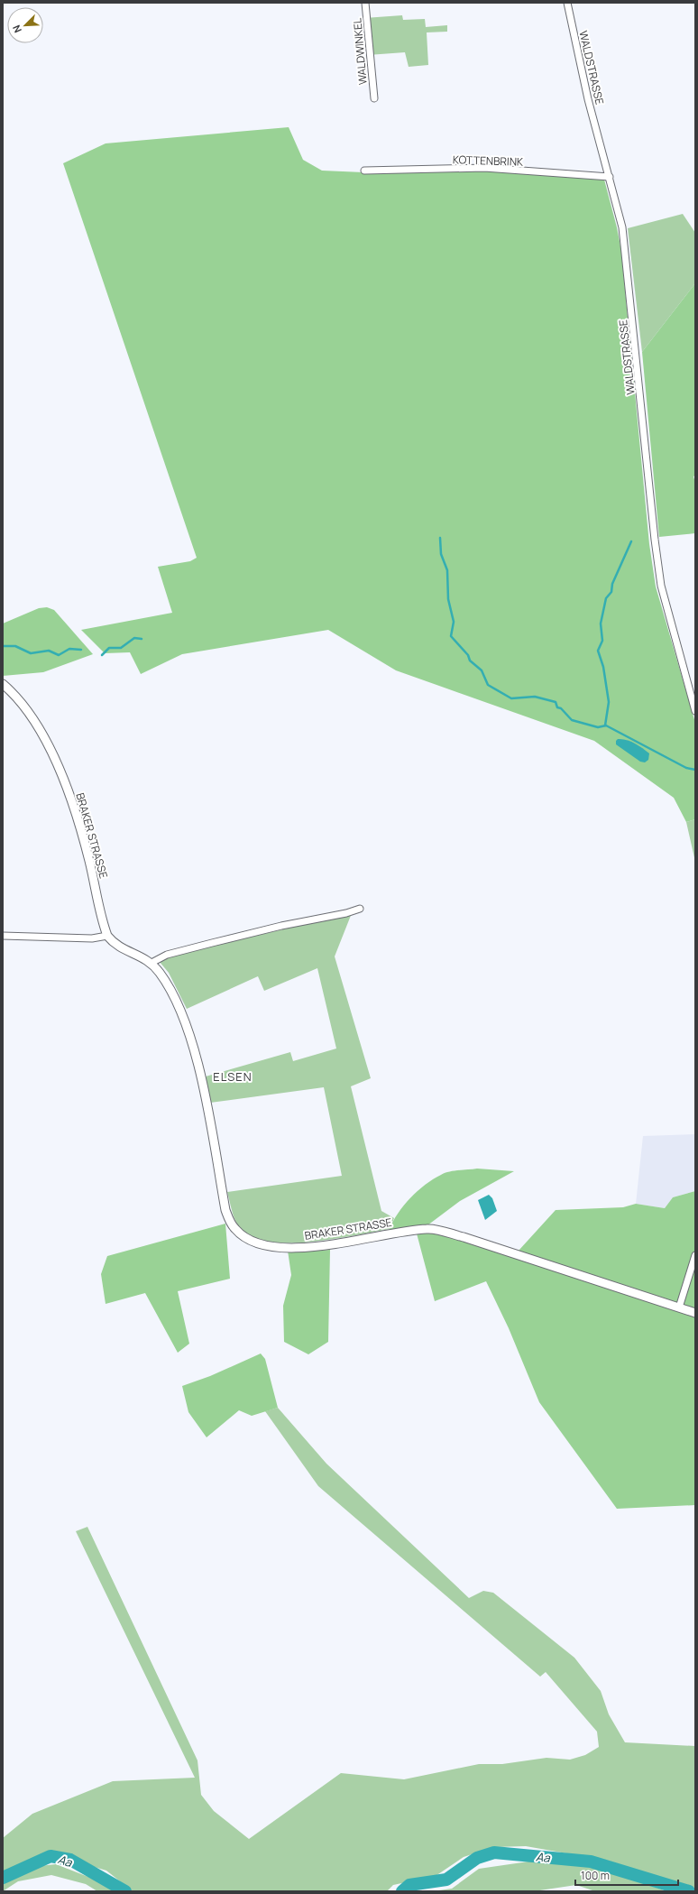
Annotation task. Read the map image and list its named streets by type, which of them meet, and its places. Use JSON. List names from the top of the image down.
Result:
{
  "streets": {
    "main road": ["BRAKER STRASSE"],
    "street": ["WALDWINKEL", "WALDSTRASSE", "KOTTENBRINK"]
  },
  "crossings": [
    ["WALDSTRASSE", "KOTTENBRINK"]
  ],
  "districts": ["ELSEN"],
  "water": ["Aa"],
  "scale_bar": "100 m",
  "north": "bottom left"
}
